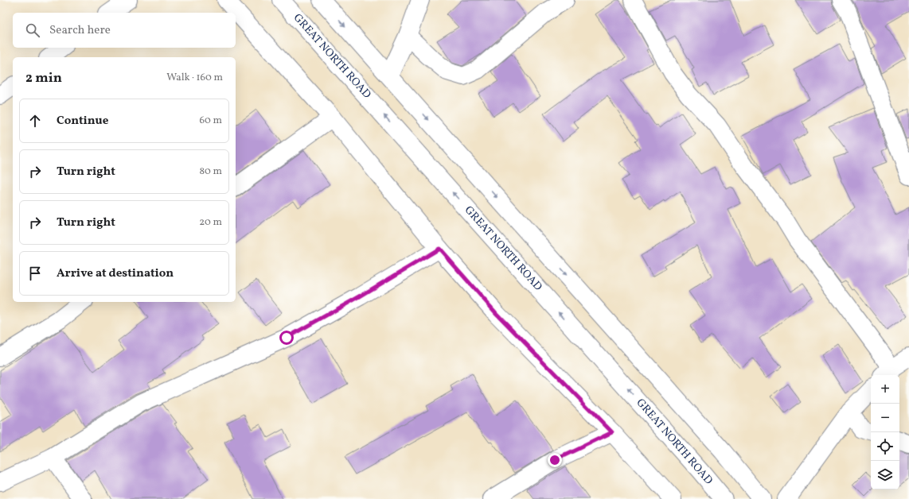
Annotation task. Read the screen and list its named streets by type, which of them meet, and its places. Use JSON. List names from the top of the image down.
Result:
{
  "streets": {
    "street": ["GREAT NORTH ROAD"]
  },
  "page": {
    "search": "Search here",
    "heading": ["2 min", "Walk · 160 m"],
    "list": [
      ["Continue", "60 m"],
      ["Turn right", "80 m"],
      ["Turn right", "20 m"],
      "Arrive at destination"
    ],
    "map_buttons": ["+", "−"]
  }
}
